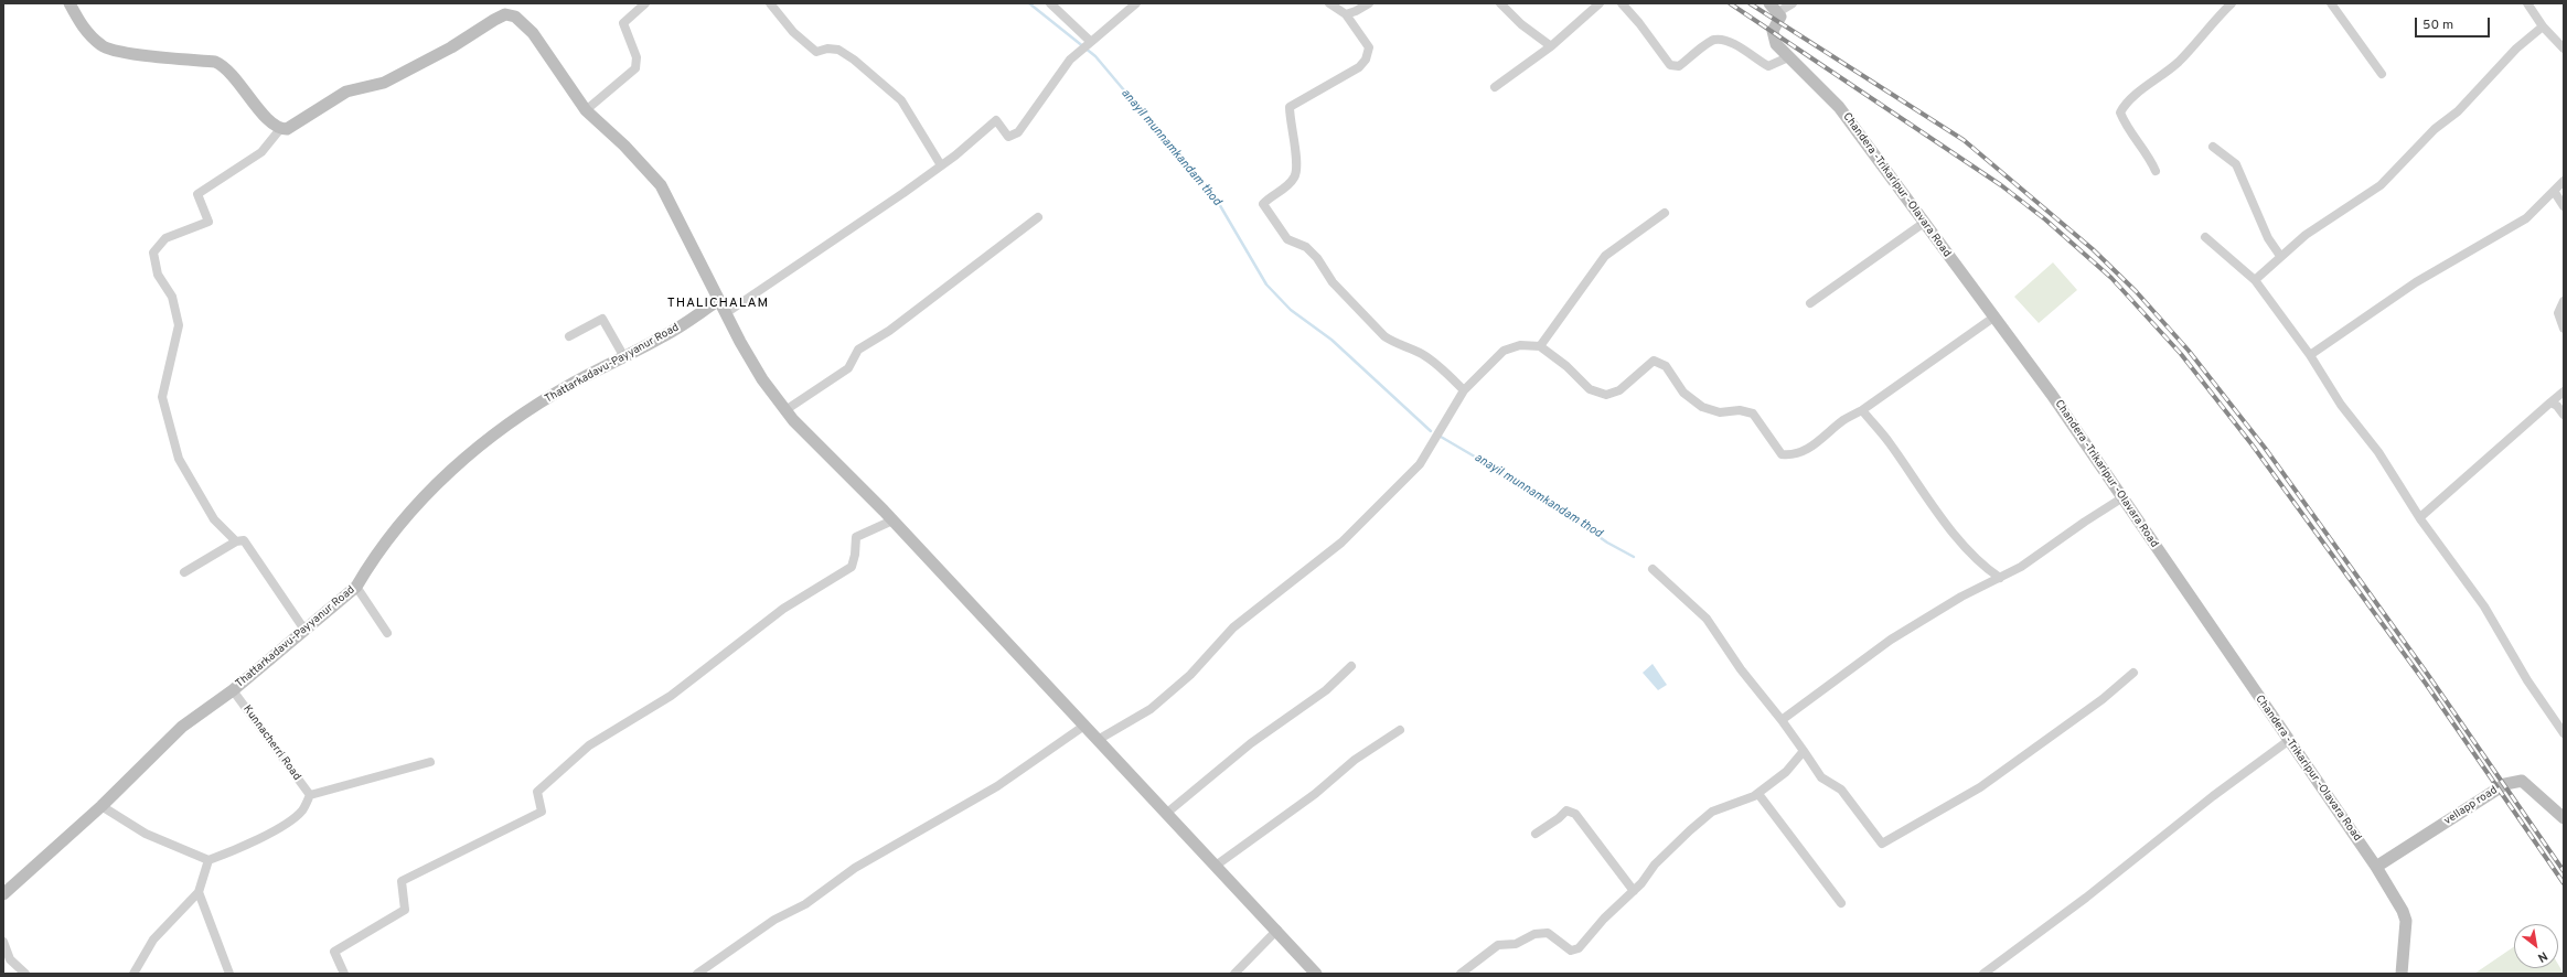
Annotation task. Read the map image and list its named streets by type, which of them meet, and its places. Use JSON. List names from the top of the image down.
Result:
{
  "streets": {
    "main road": ["Chandera -Trikaripur -Olavara Road", "Thattarkadavu-Payyanur Road", "vellapp road"],
    "street": ["Kunnacherri Road"]
  },
  "crossings": [
    ["Chandera -Trikaripur -Olavara Road", "vellapp road"],
    ["Thattarkadavu-Payyanur Road", "Kunnacherri Road"]
  ],
  "districts": ["THALICHALAM"],
  "water": ["anayil munnamkandam thod"],
  "scale_bar": "50 m",
  "north": "bottom right"
}
